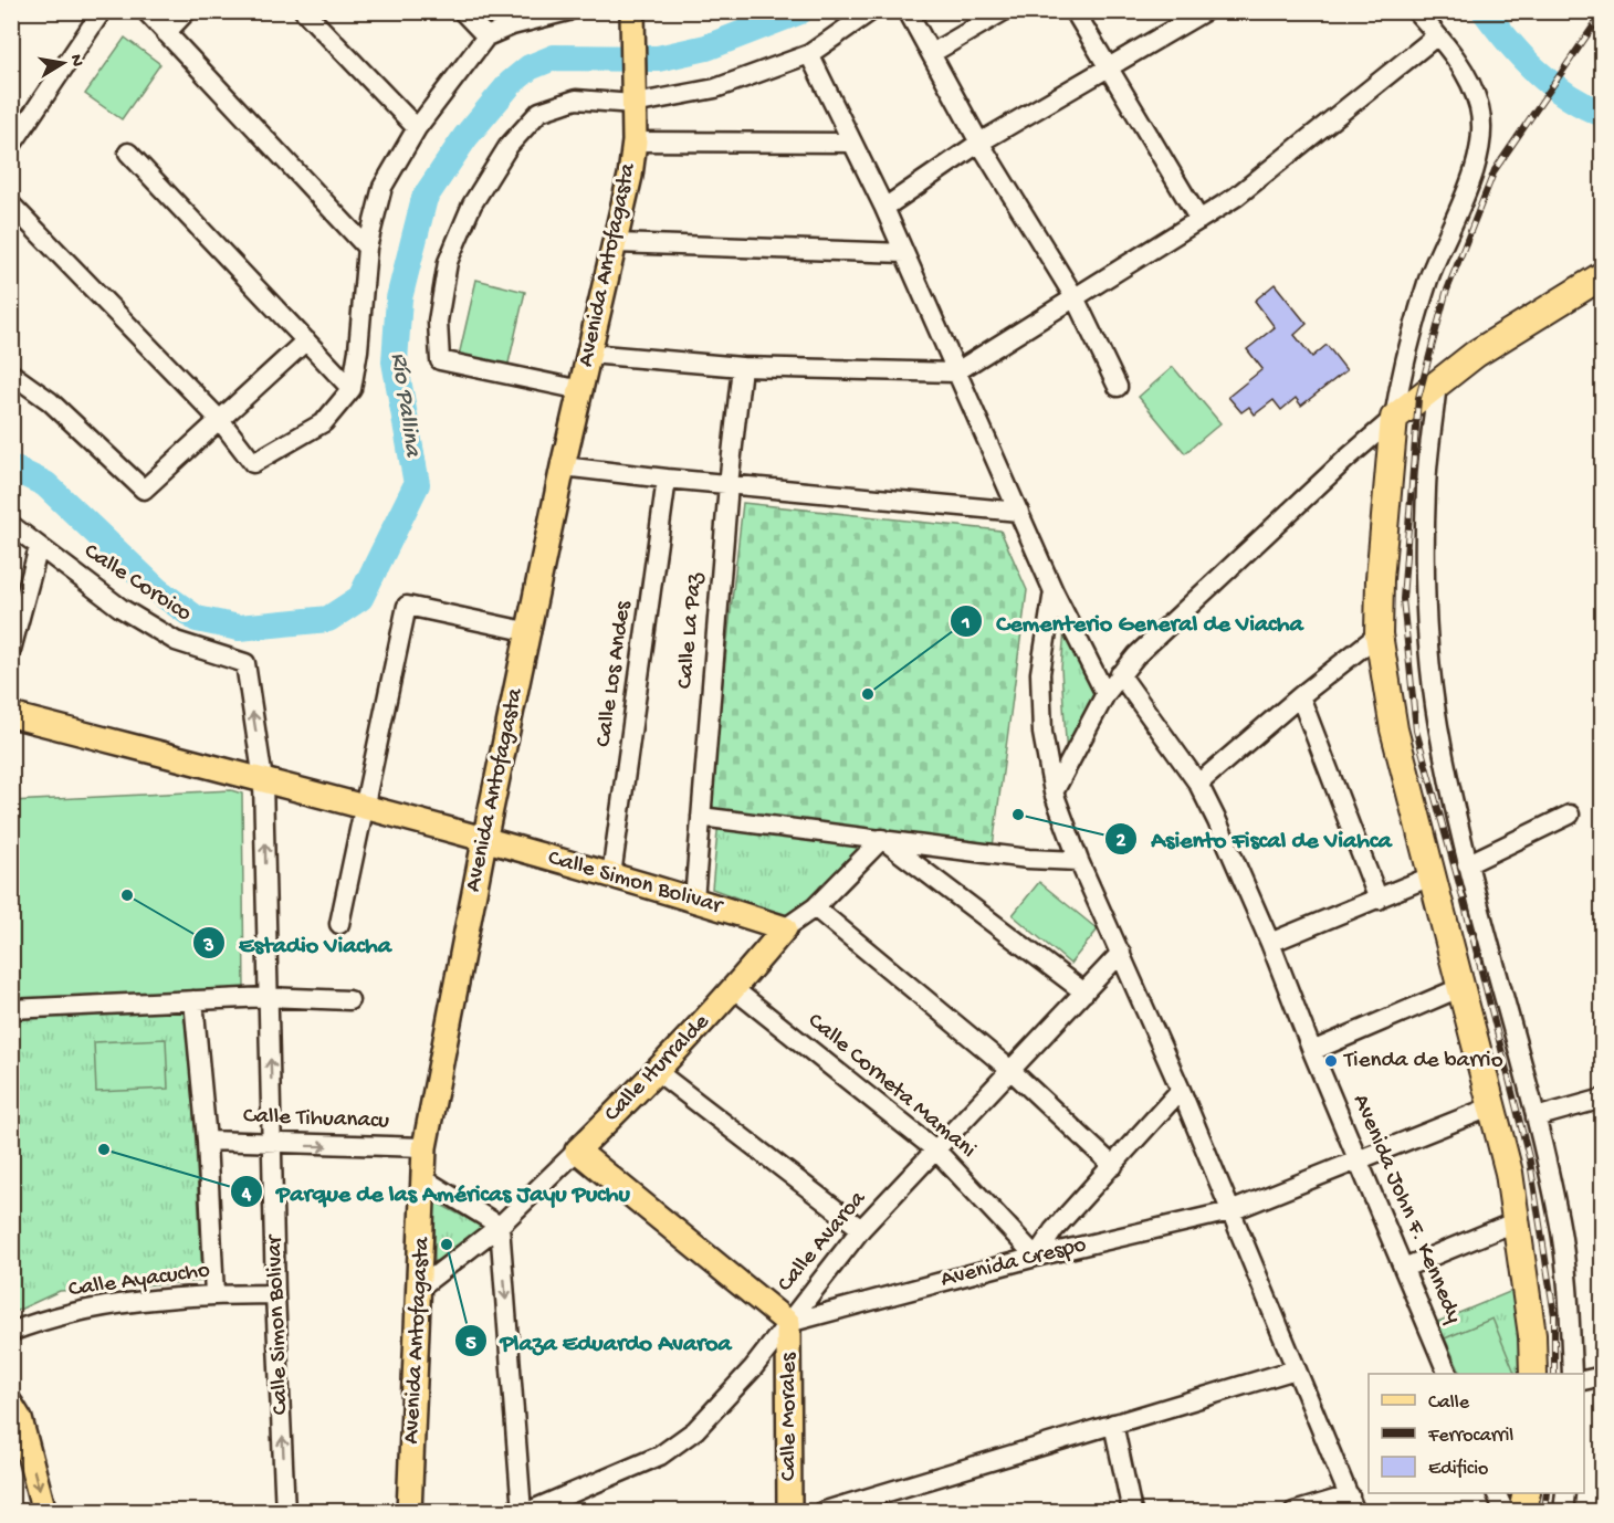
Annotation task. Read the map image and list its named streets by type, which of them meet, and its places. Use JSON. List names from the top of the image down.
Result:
{
  "streets": {
    "main road": [
      "Avenida Antofagasta",
      "Calle Simon Bolivar",
      "Calle Iturralde",
      "Calle Morales"
    ],
    "street": [
      "Calle Coroico",
      "Calle La Paz",
      "Calle Los Andes",
      "Calle Corneta Mamani",
      "Calle Tihuanacu",
      "Avenida John F. Kennedy",
      "Calle Avaroa",
      "Avenida Crespo",
      "Calle Ayacucho"
    ]
  },
  "crossings": [
    ["Avenida Antofagasta", "Calle Simon Bolivar"],
    ["Avenida Antofagasta", "Calle Iturralde"],
    ["Avenida Antofagasta", "Calle Tihuanacu"],
    ["Calle Coroico", "Calle Simon Bolivar"],
    ["Calle La Paz", "Calle Simon Bolivar"],
    ["Calle Los Andes", "Calle Simon Bolivar"],
    ["Calle Simon Bolivar", "Calle Iturralde"],
    ["Calle Simon Bolivar", "Calle Tihuanacu"],
    ["Calle Simon Bolivar", "Calle Ayacucho"],
    ["Calle Iturralde", "Calle Corneta Mamani"],
    ["Calle Corneta Mamani", "Calle Avaroa"],
    ["Calle Corneta Mamani", "Avenida Crespo"],
    ["Avenida John F. Kennedy", "Avenida Crespo"],
    ["Calle Avaroa", "Avenida Crespo"],
    ["Calle Avaroa", "Calle Morales"],
    ["Avenida Crespo", "Calle Morales"]
  ],
  "one_way": ["Calle Simon Bolivar"],
  "water": ["Río Pallina"],
  "places": [
    "Cementerio General de Viacha",
    "Asiento Fiscal de Viahca",
    "Estadio Viacha",
    "Tienda de barrio",
    "Parque de las Américas Jayu Puchu",
    "Plaza Eduardo Avaroa"
  ],
  "legend": ["Calle", "Ferrocarril", "Edificio"],
  "north": "right"
}
